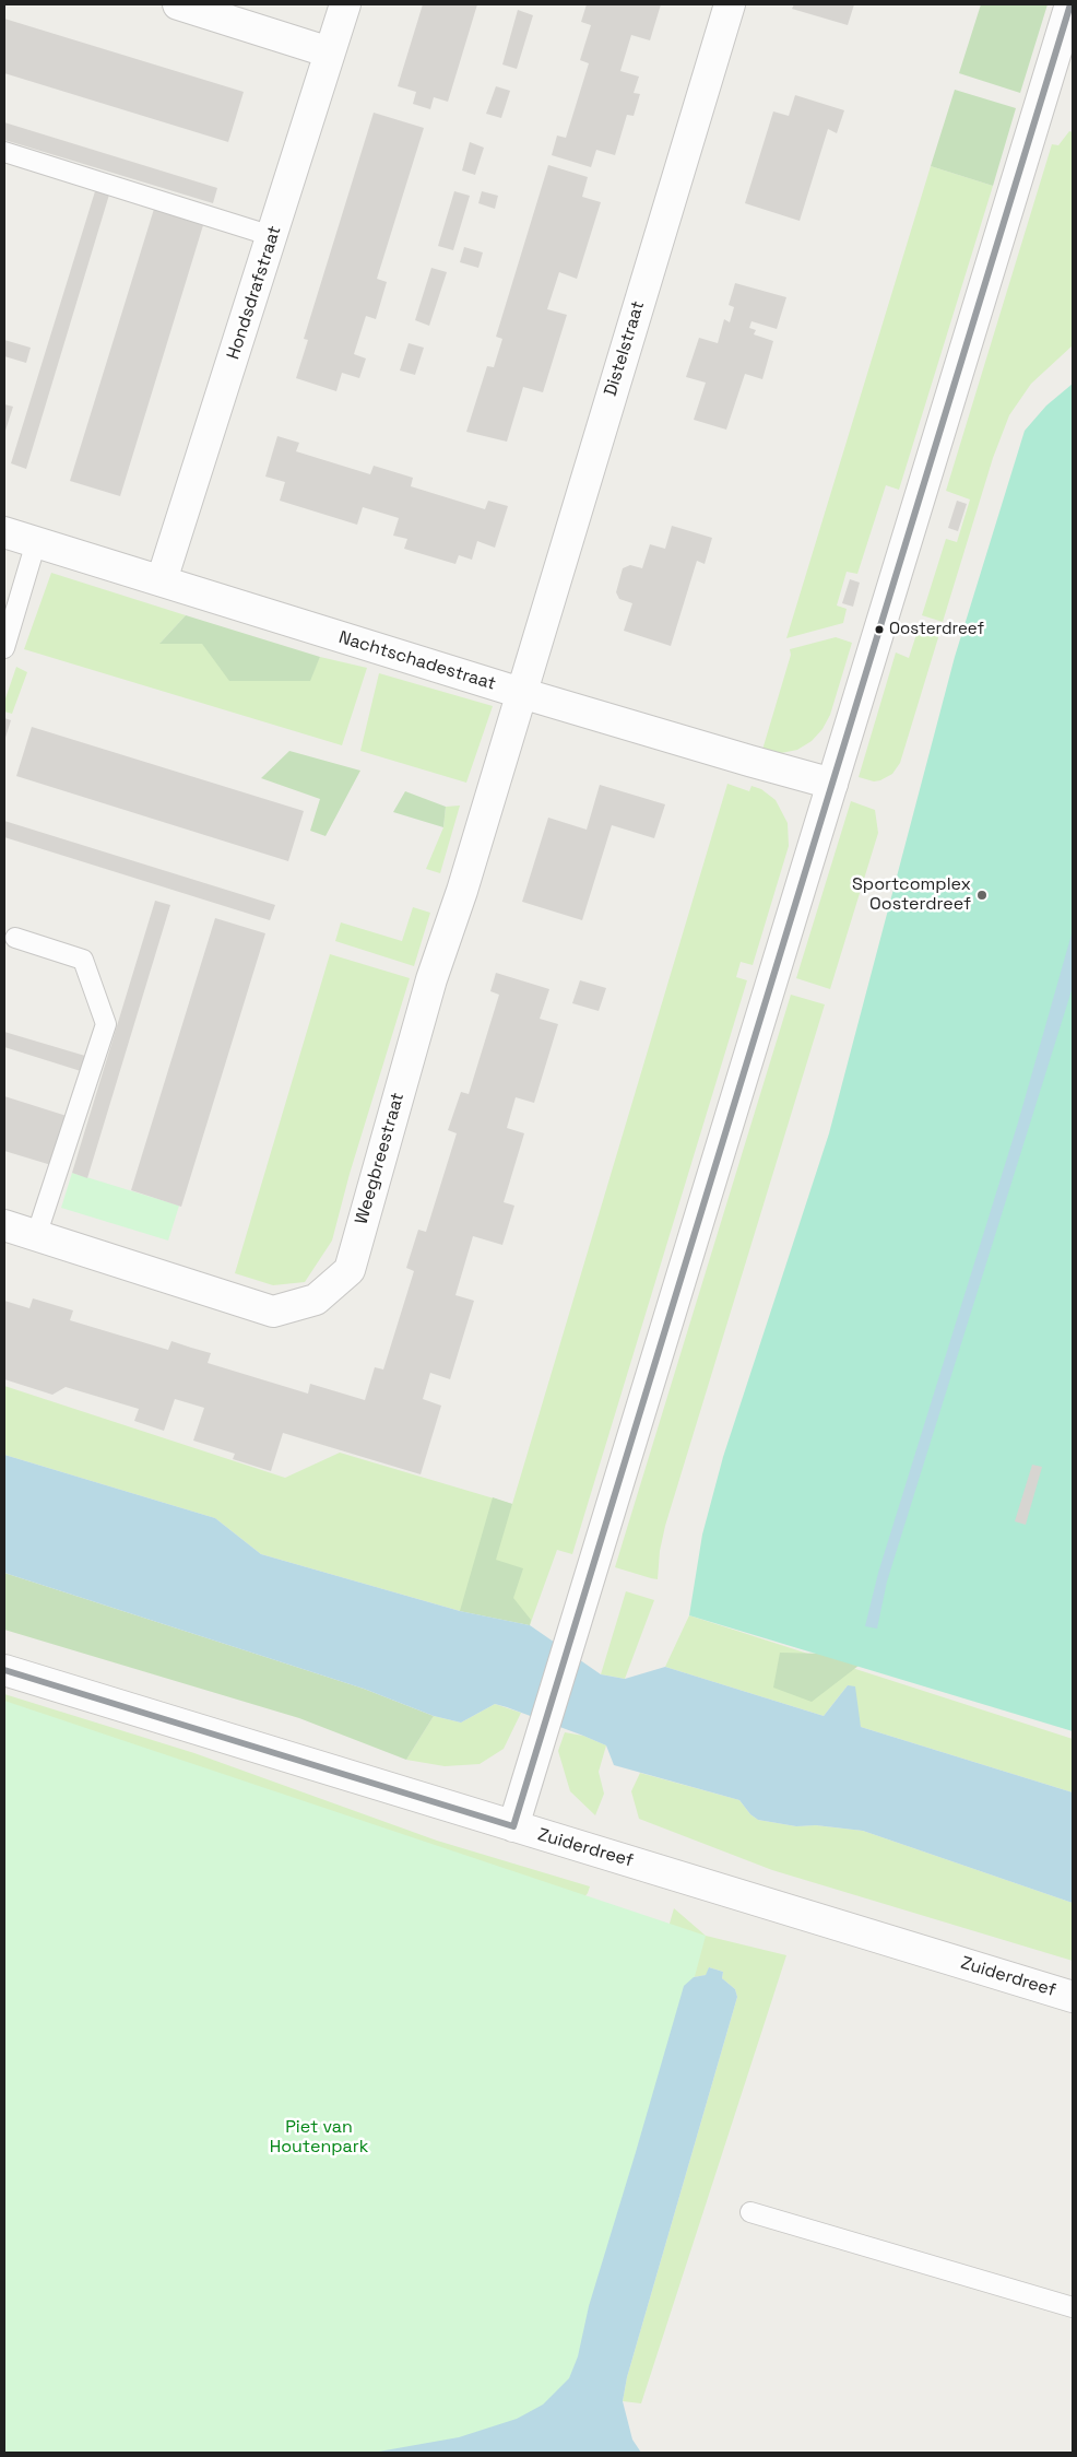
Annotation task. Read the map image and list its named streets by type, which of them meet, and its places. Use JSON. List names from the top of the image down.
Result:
{
  "streets": {
    "street": [
      "Hondsdrafstraat",
      "Distelstraat",
      "Nachtschadestraat",
      "Weegbreestraat",
      "Zuiderdreef"
    ]
  },
  "crossings": [
    ["Hondsdrafstraat", "Nachtschadestraat"],
    ["Distelstraat", "Nachtschadestraat"],
    ["Distelstraat", "Weegbreestraat"],
    ["Nachtschadestraat", "Weegbreestraat"]
  ],
  "parks": ["Piet van Houtenpark"],
  "places": ["Oosterdreef", "Sportcomplex Oosterdreef"]
}
